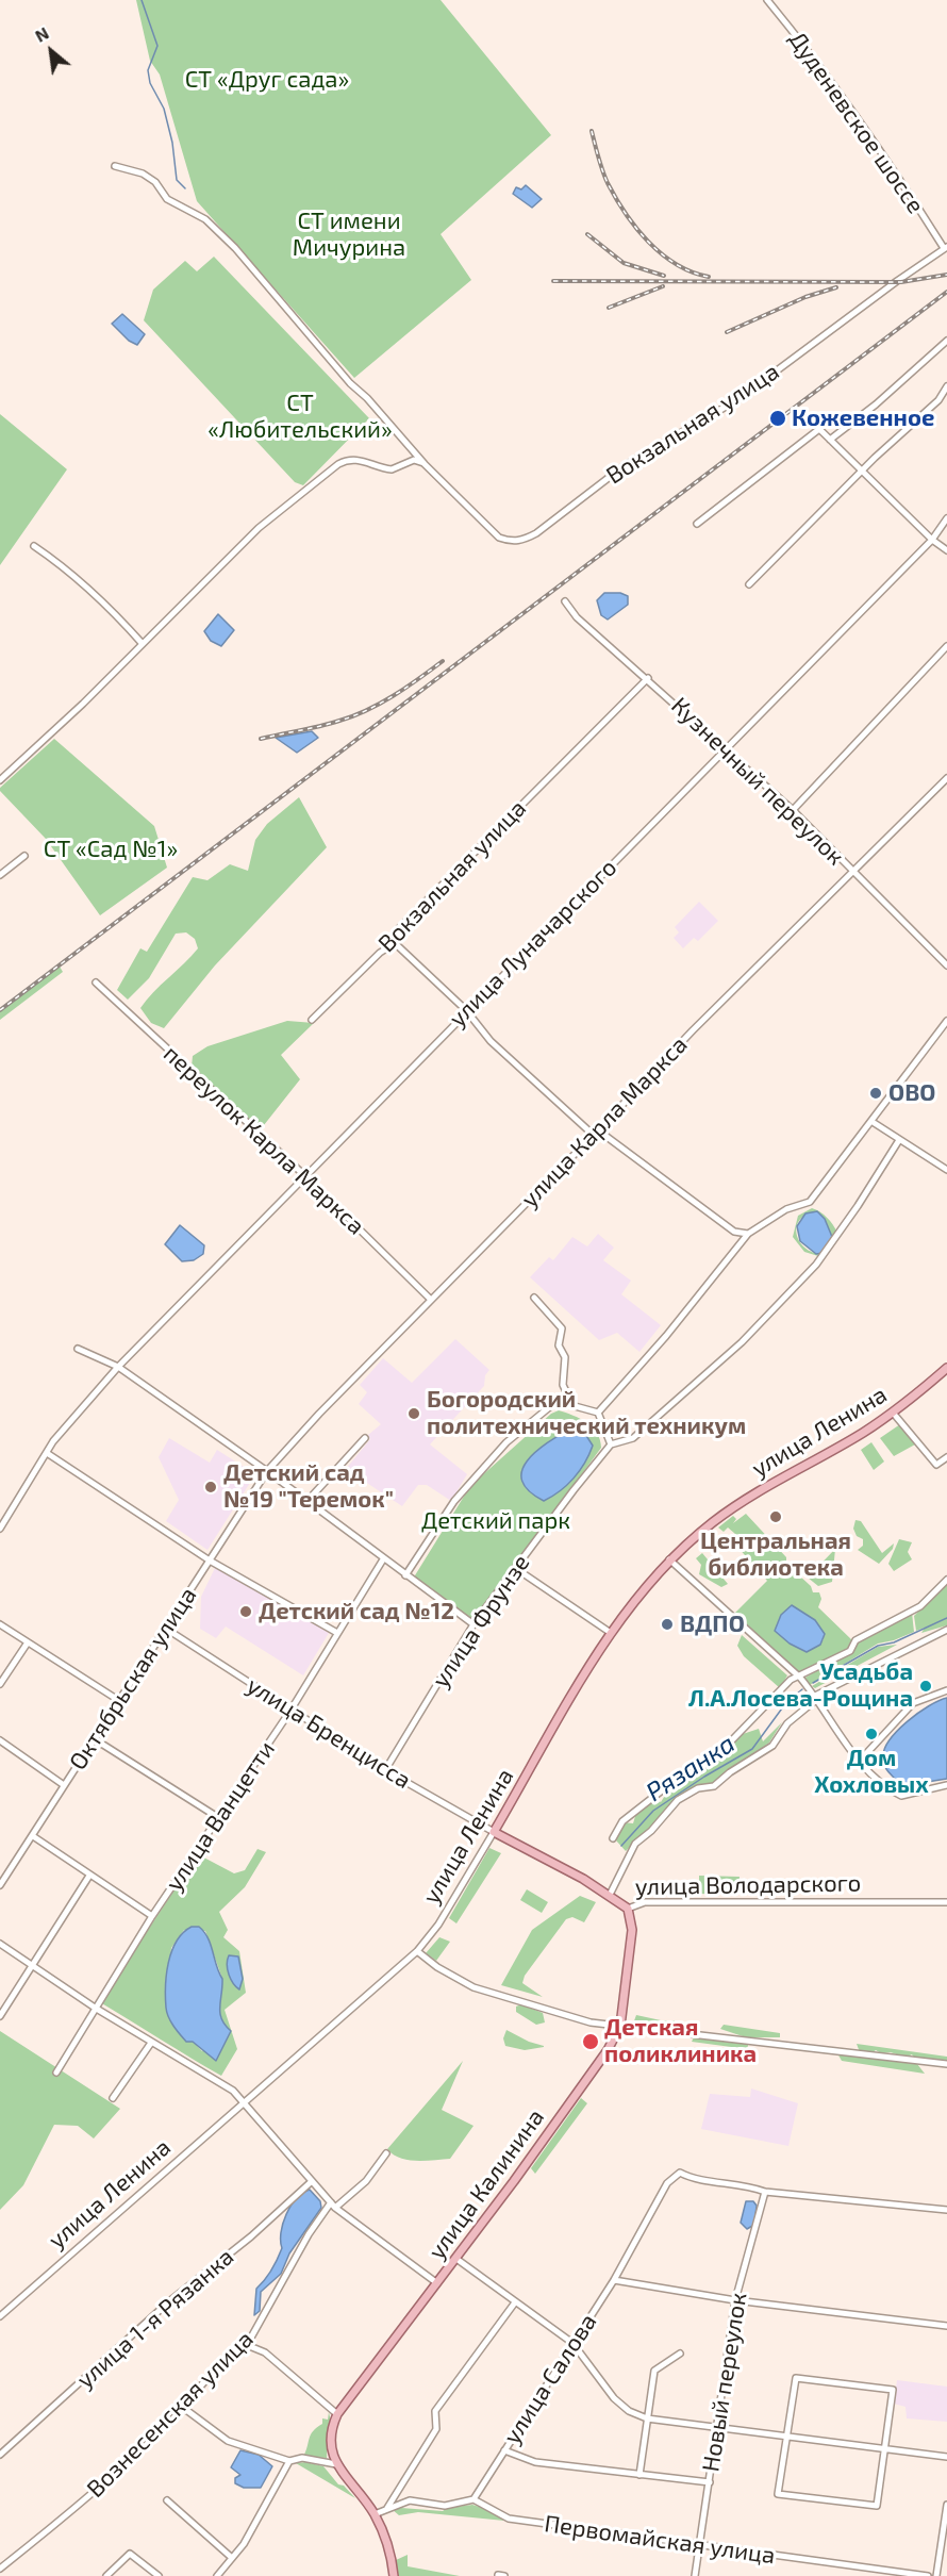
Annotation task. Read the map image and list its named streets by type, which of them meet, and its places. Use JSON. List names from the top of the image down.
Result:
{
  "streets": {
    "main road": ["улица Ленина", "улица Володарского", "улица Калинина"],
    "street": [
      "Дуденевское шоссе",
      "Вокзальная улица",
      "Кузнечный переулок",
      "улица Луначарского",
      "улица Карла Маркса",
      "переулок Карла Маркса",
      "улица Фрунзе",
      "Октябрьская улица",
      "улица Бренцисса",
      "улица Ванцетти",
      "улица 1-я Рязанка",
      "улица Салова",
      "Новый переулок",
      "Вознесенская улица",
      "Первомайская улица"
    ]
  },
  "crossings": [
    ["Дуденевское шоссе", "Вокзальная улица"],
    ["Вокзальная улица", "Кузнечный переулок"],
    ["Кузнечный переулок", "улица Луначарского"],
    ["Кузнечный переулок", "улица Карла Маркса"],
    ["улица Луначарского", "переулок Карла Маркса"],
    ["улица Карла Маркса", "переулок Карла Маркса"],
    ["улица Карла Маркса", "Октябрьская улица"],
    ["улица Ленина", "улица Бренцисса"],
    ["улица Ленина", "улица Володарского"],
    ["улица Фрунзе", "улица Бренцисса"],
    ["Октябрьская улица", "улица Бренцисса"],
    ["улица Бренцисса", "улица Ванцетти"],
    ["улица Бренцисса", "улица Володарского"],
    ["улица Володарского", "улица Калинина"],
    ["улица Салова", "Новый переулок"],
    ["улица Салова", "Первомайская улица"],
    ["Новый переулок", "Первомайская улица"]
  ],
  "water": ["Рязанка"],
  "parks": [
    "СТ «Друг сада»",
    "СТ имени Мичурина",
    "СТ «Любительский»",
    "СТ «Сад №1»",
    "Детский парк"
  ],
  "places": [
    "Кожевенное",
    "ОВО",
    "Богородский политехнический техникум",
    "Детский сад №19 \"Теремок\"",
    "Центральная библиотека",
    "Детский сад №12",
    "ВДПО",
    "Усадьба Л.А.Лосева-Рощина",
    "Дом Хохловых",
    "Детская поликлиника"
  ],
  "north": "top left"
}
